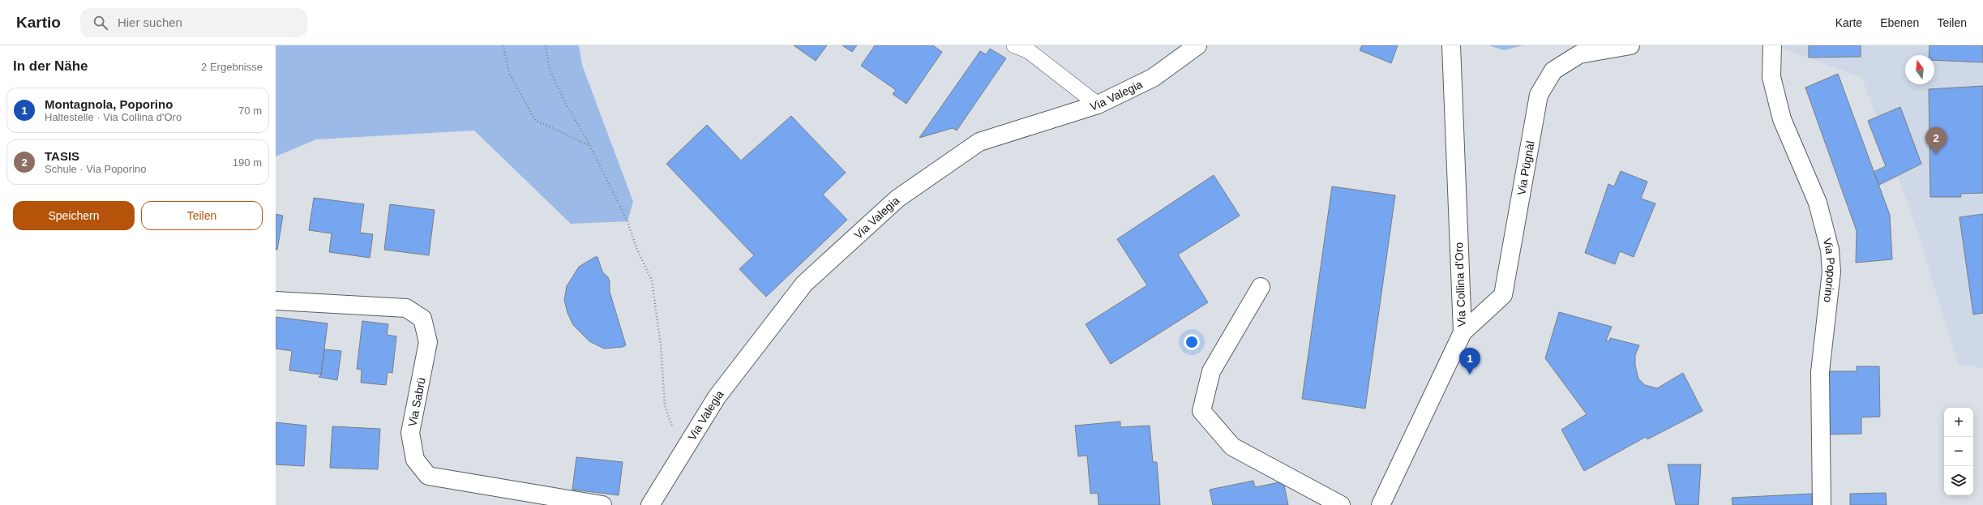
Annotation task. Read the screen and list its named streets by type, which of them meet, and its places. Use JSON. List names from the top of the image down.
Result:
{
  "streets": {
    "street": [
      "Via Valegia",
      "Via Pügnàl",
      "Via Poporino",
      "Via Collina d'Oro",
      "Via Sabrü"
    ]
  },
  "crossings": [
    ["Via Pügnàl", "Via Collina d'Oro"]
  ],
  "north": "top",
  "page": {
    "header": "Kartio",
    "search": "Hier suchen",
    "nav": ["Karte", "Ebenen", "Teilen"],
    "heading": ["In der Nähe", "2 Ergebnisse"],
    "list": [
      {
        "mark": "1",
        "name": "Montagnola, Poporino",
        "note": "Haltestelle · Via Collina d'Oro",
        "value": "70 m"
      },
      {
        "mark": "2",
        "name": "TASIS",
        "note": "Schule · Via Poporino",
        "value": "190 m"
      }
    ],
    "pins": ["2", "1"],
    "buttons": ["Speichern", "Teilen"],
    "map_buttons": ["+", "−"]
  }
}
